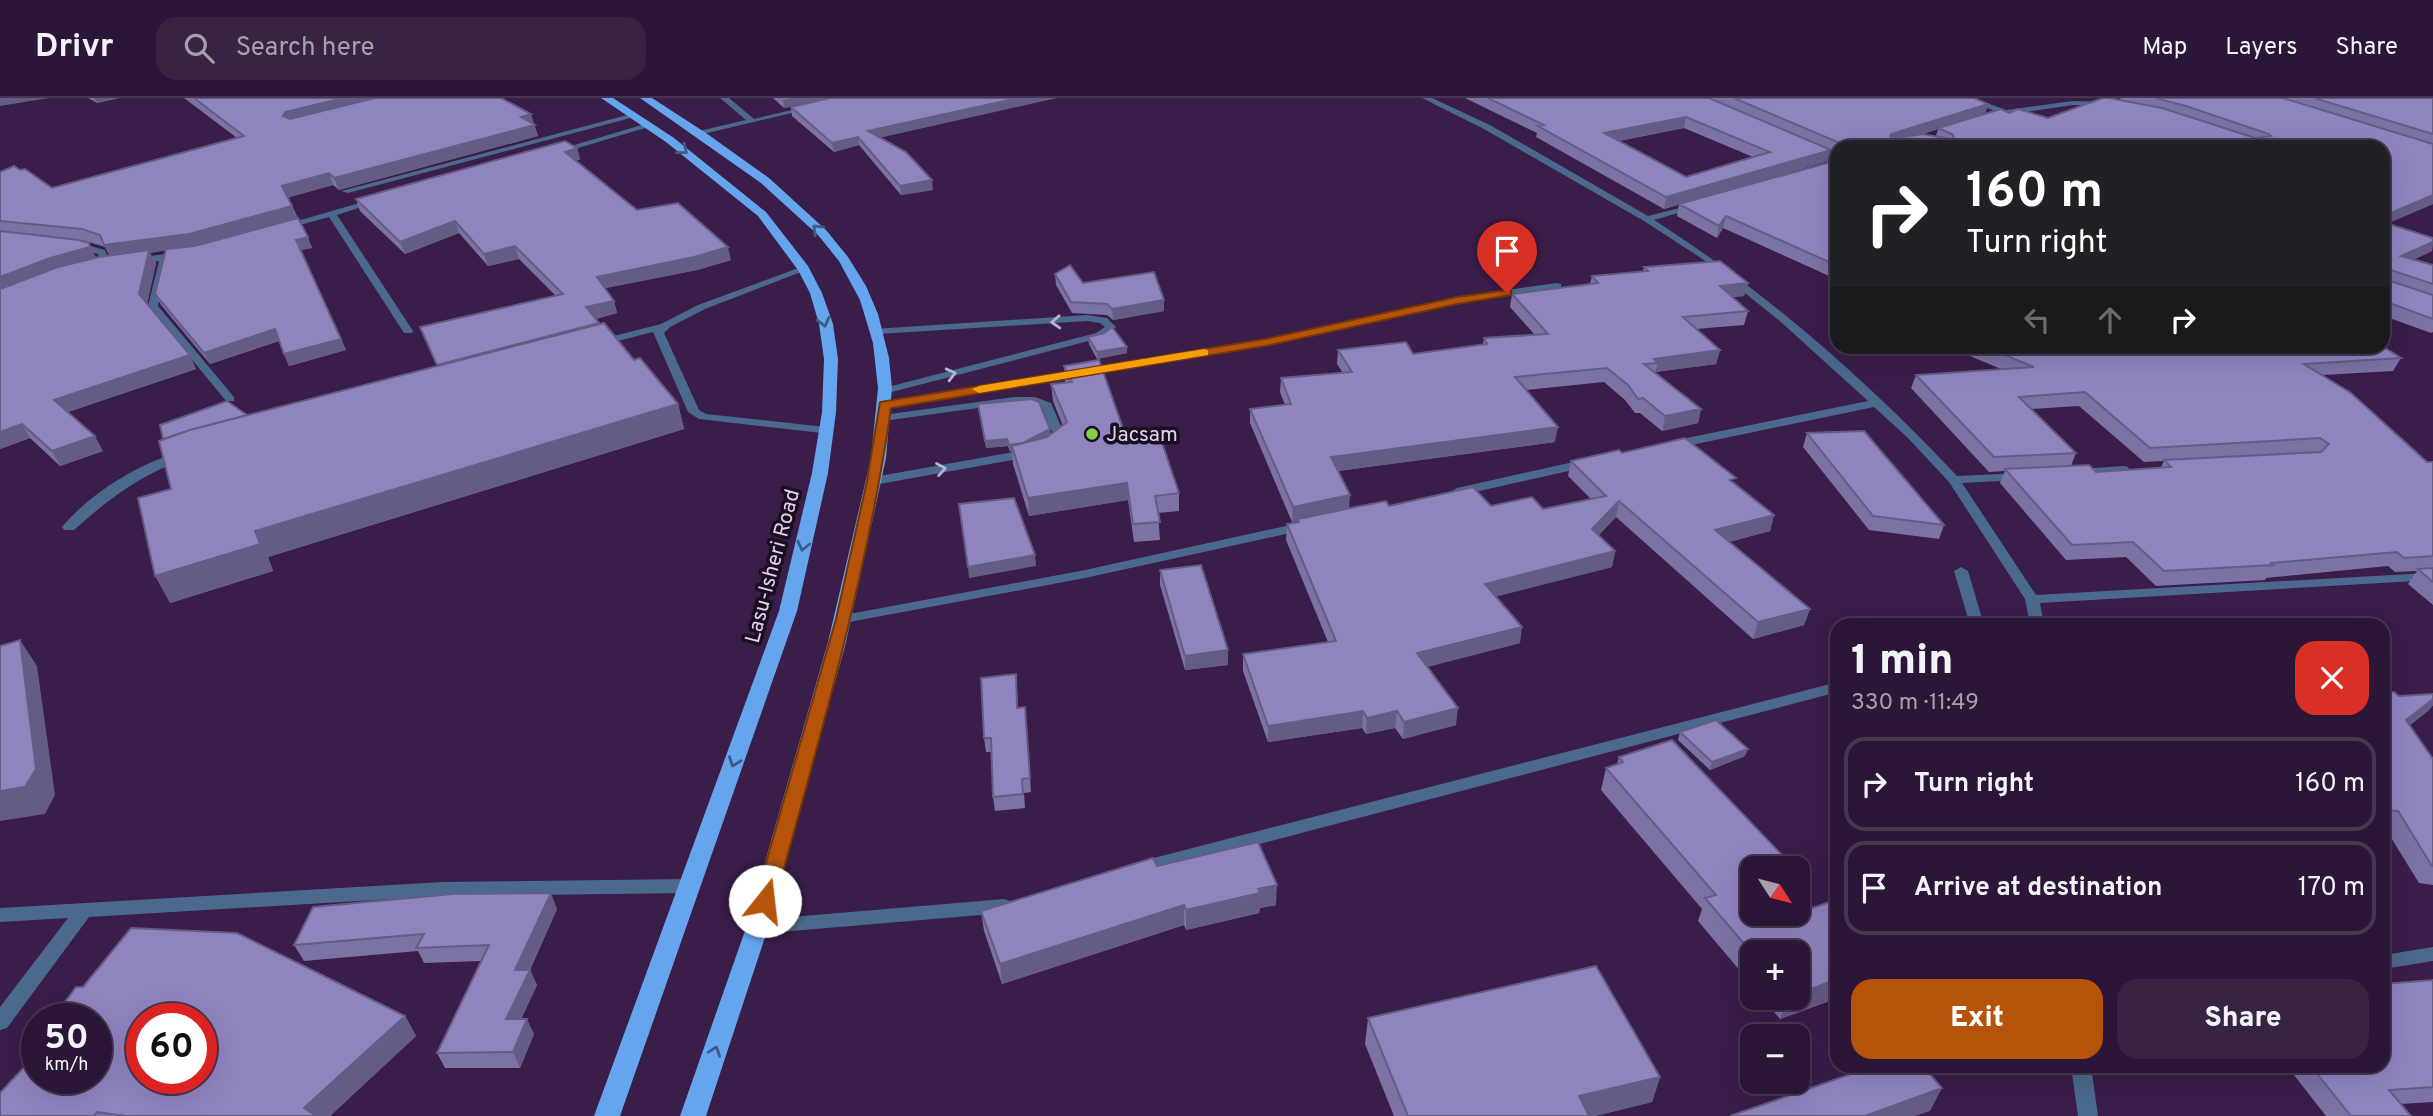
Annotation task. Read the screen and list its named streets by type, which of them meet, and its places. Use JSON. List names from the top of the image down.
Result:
{
  "streets": {
    "main road": ["Lasu-Isheri Road"]
  },
  "places": ["Jacsam"],
  "north": "bottom right",
  "page": {
    "header": "Drivr",
    "search": "Search here",
    "nav": ["Map", "Layers", "Share"],
    "turn": ["160 m", "Turn right"],
    "heading": ["1 min", "330 m · 11:49"],
    "list": [
      {
        "name": "Turn right",
        "value": "160 m"
      },
      {
        "name": "Arrive at destination",
        "value": "170 m"
      }
    ],
    "map_buttons": ["+", "−"],
    "buttons": ["Exit", "Share"],
    "speed": "50 km/h",
    "limit": "60"
  }
}
